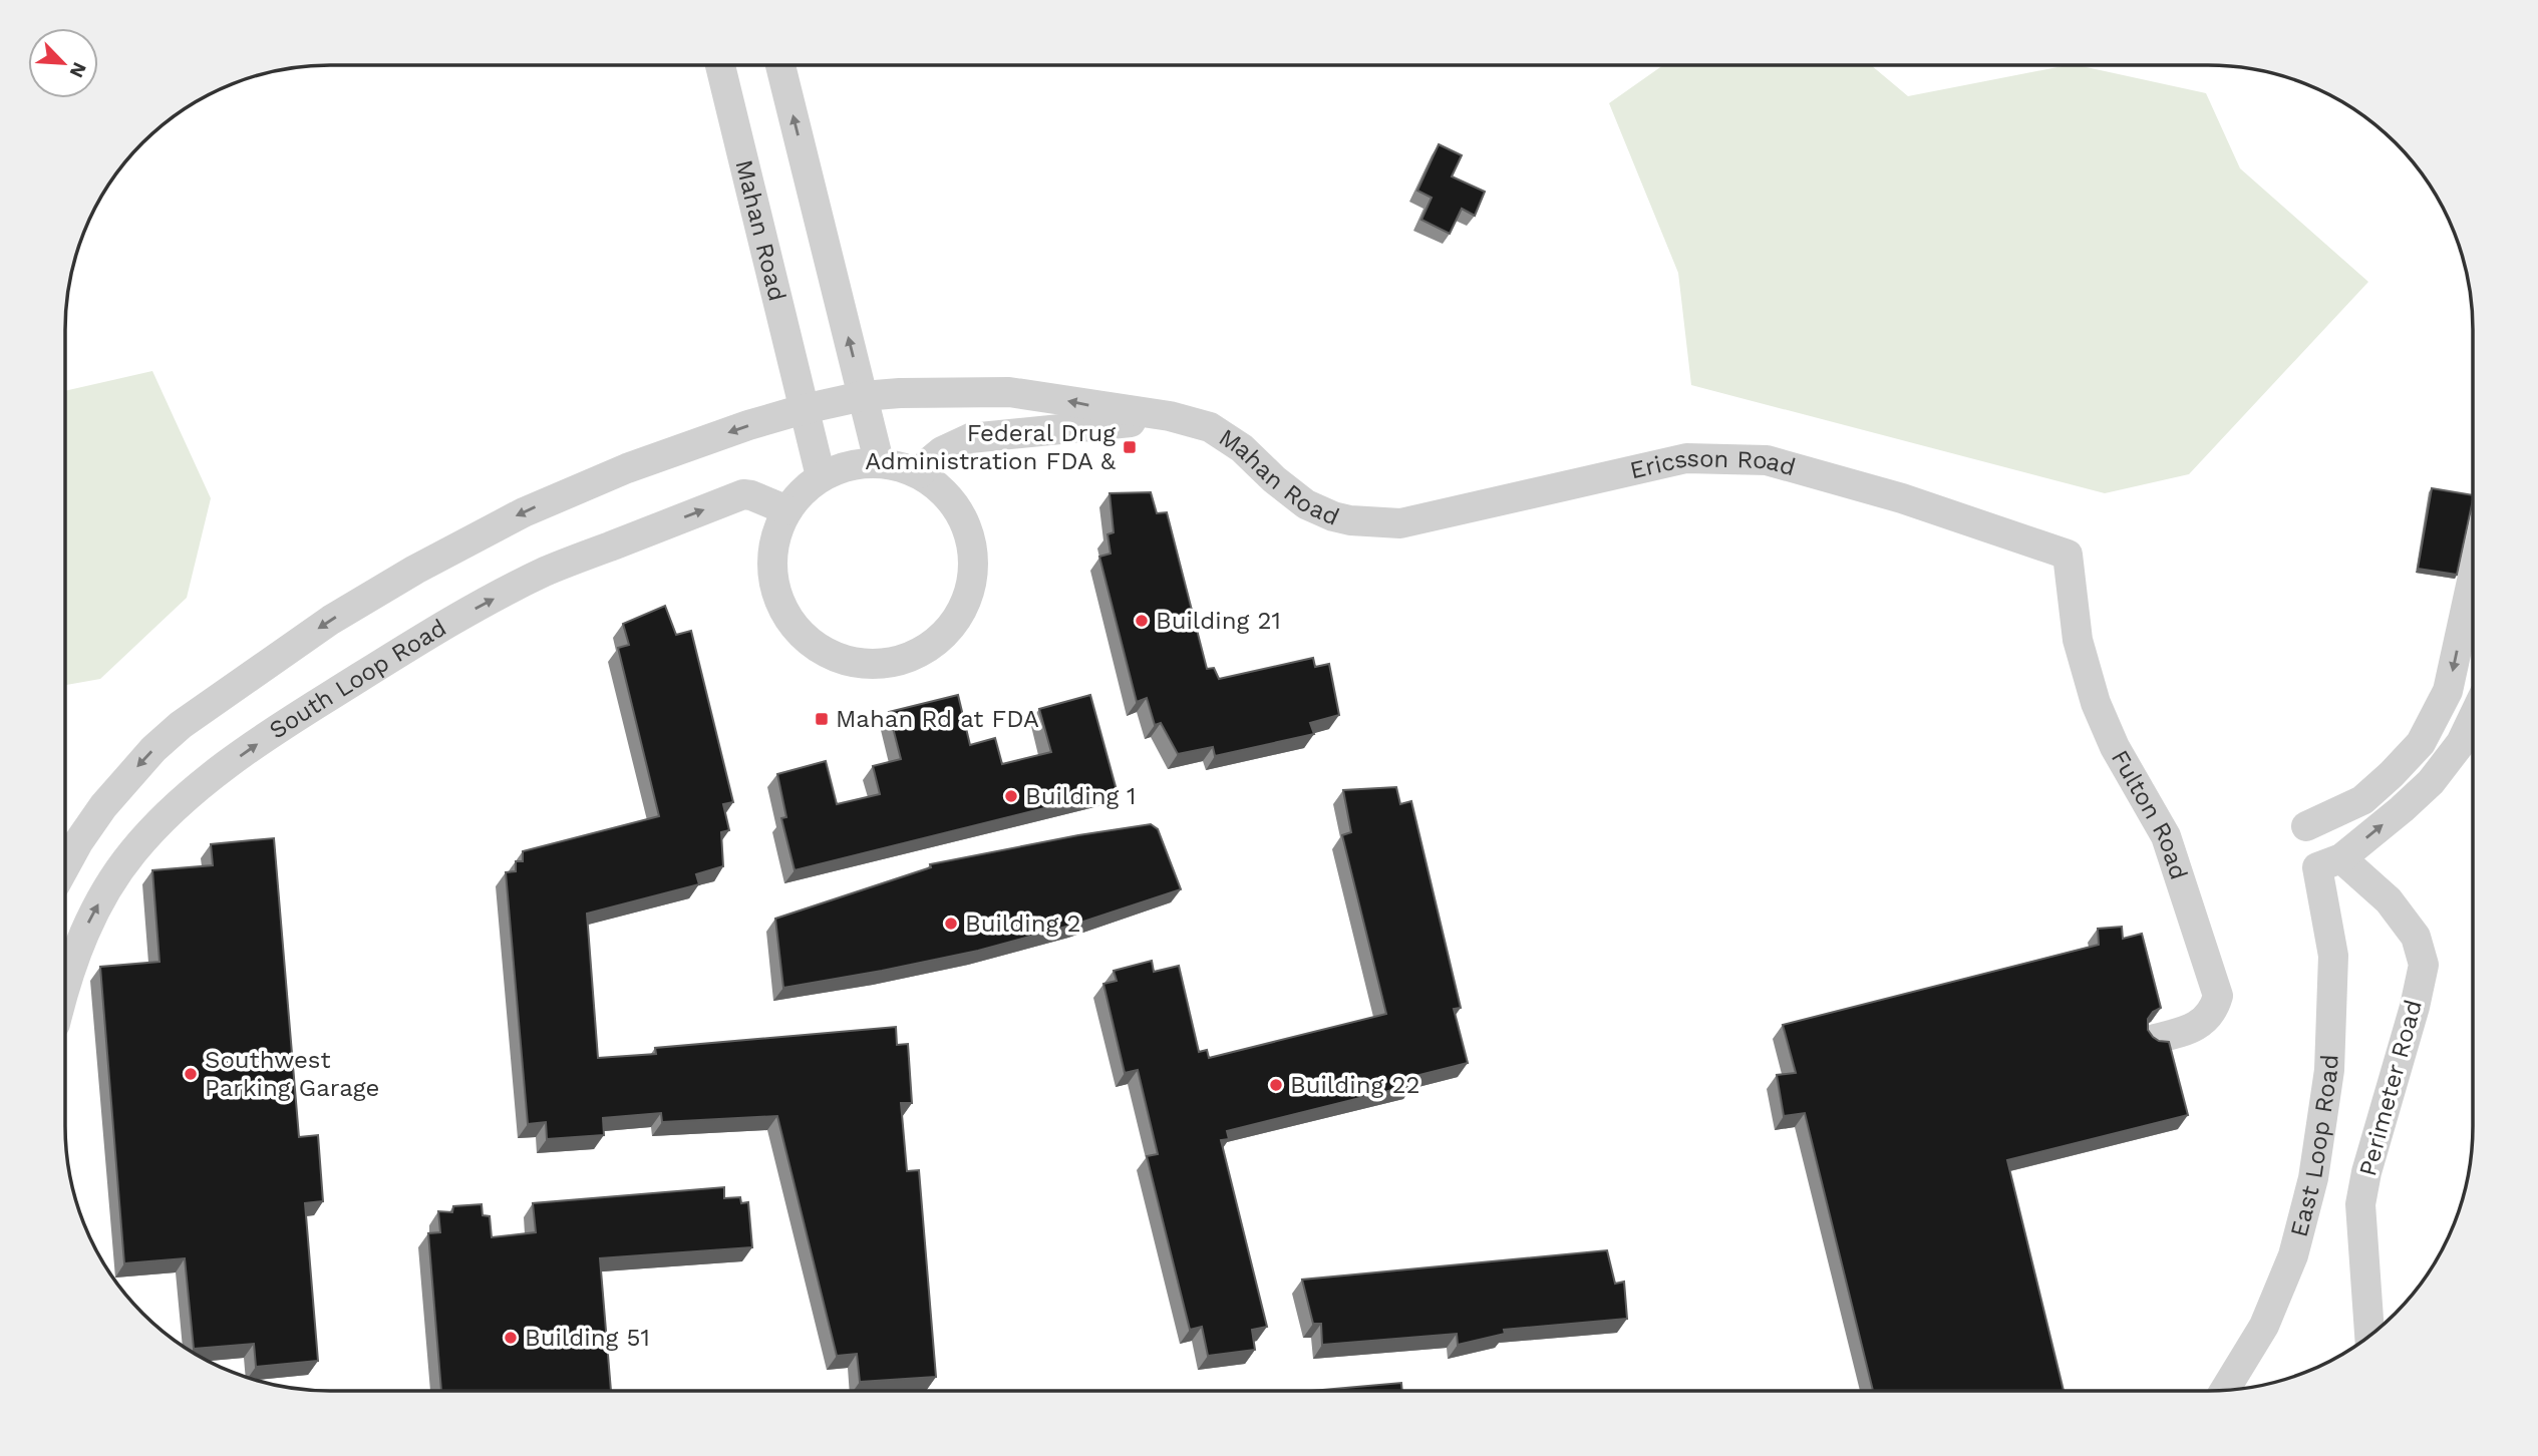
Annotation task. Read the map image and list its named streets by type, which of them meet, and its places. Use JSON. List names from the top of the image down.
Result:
{
  "streets": {
    "street": [
      "Mahan Road",
      "Ericsson Road",
      "South Loop Road",
      "Fulton Road",
      "Perimeter Road",
      "East Loop Road"
    ]
  },
  "crossings": [
    ["Mahan Road", "Ericsson Road"],
    ["Mahan Road", "South Loop Road"],
    ["Ericsson Road", "Fulton Road"],
    ["Perimeter Road", "East Loop Road"]
  ],
  "places": {
    "transit": ["Federal Drug Administration FDA &", "Mahan Rd at FDA"],
    "other": [
      "Building 21",
      "Building 1",
      "Building 2",
      "Southwest Parking Garage",
      "Building 22",
      "Building 51"
    ]
  },
  "north": "bottom right"
}
